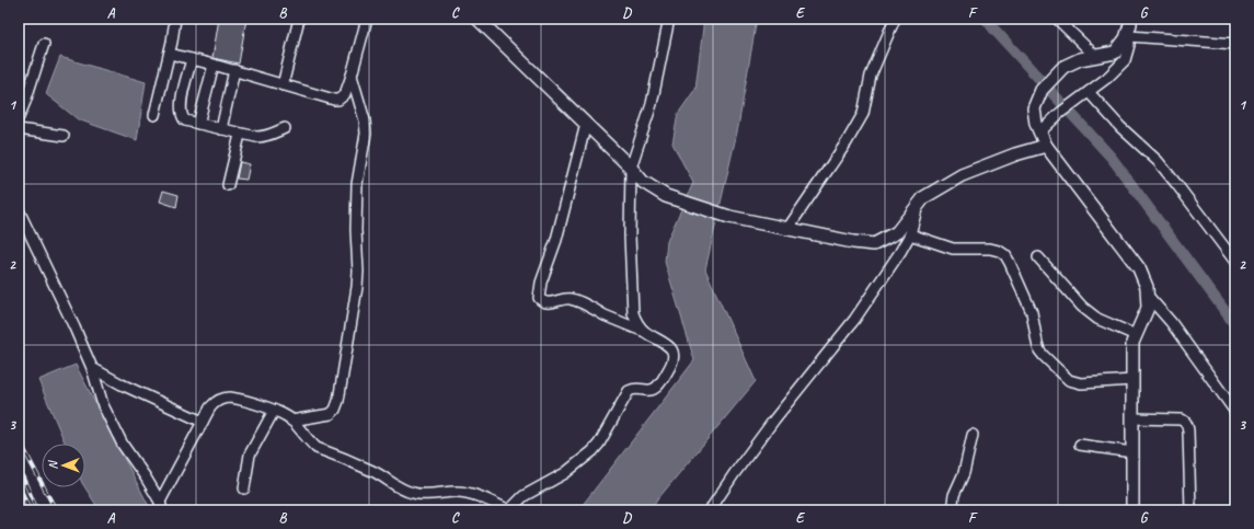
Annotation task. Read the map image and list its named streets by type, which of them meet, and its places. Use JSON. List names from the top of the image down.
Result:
{
  "north": "left",
  "grid": {
    "columns": [
      "A",
      "B",
      "C",
      "D",
      "E",
      "F",
      "G"
    ],
    "rows": ["1", "2", "3"]
  }
}
